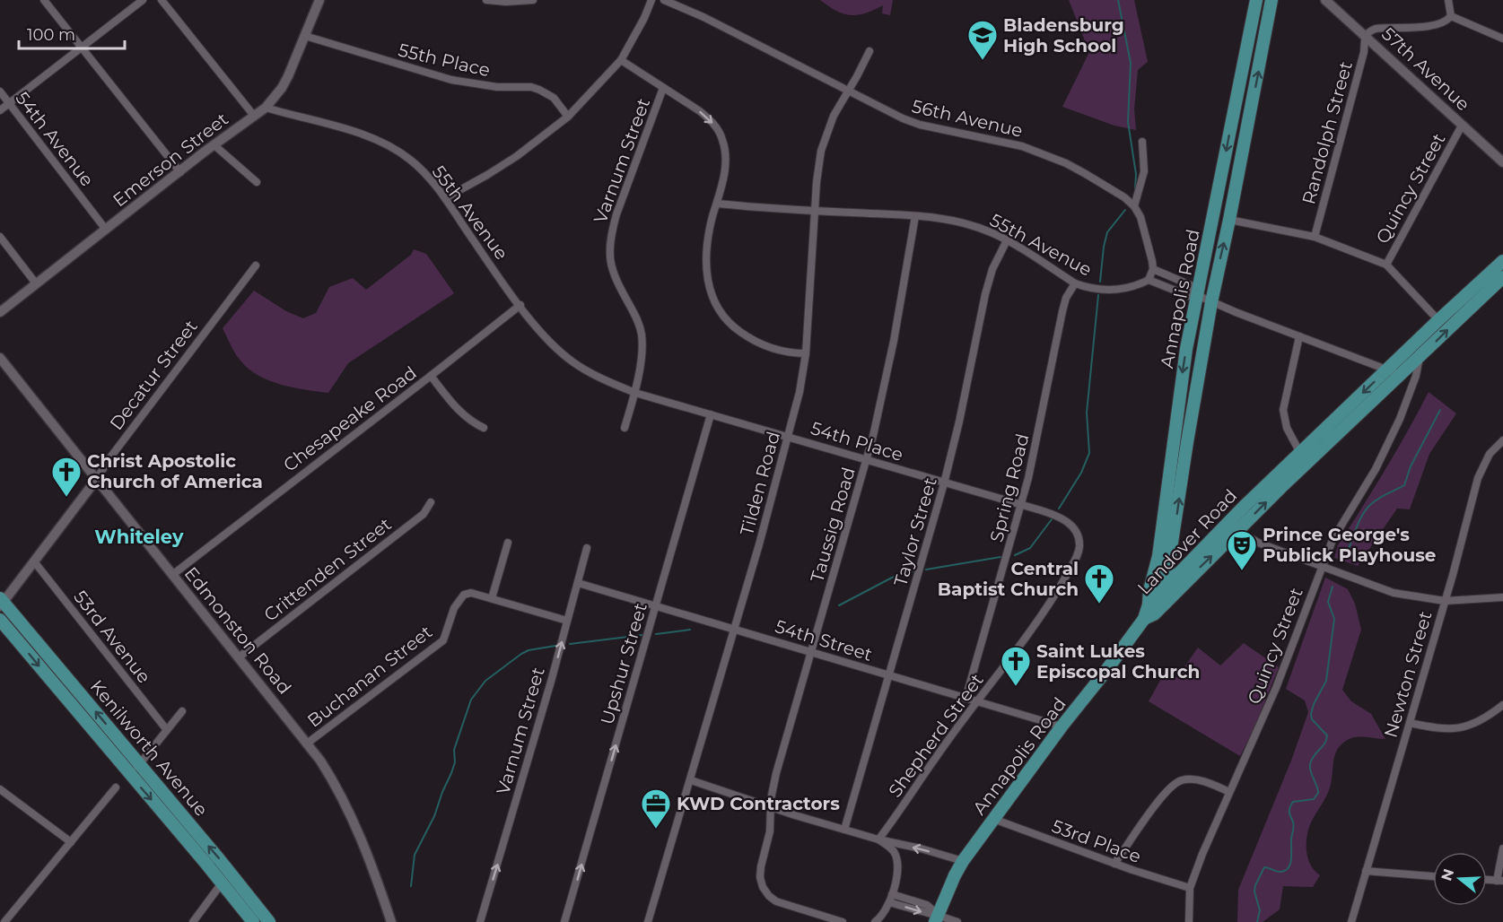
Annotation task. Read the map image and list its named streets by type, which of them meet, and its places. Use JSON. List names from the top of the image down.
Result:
{
  "streets": {
    "main road": ["Annapolis Road", "Landover Road", "Kenilworth Avenue"],
    "street": [
      "55th Place",
      "57th Avenue",
      "56th Avenue",
      "Randolph Street",
      "54th Avenue",
      "Emerson Street",
      "Varnum Street",
      "Quincy Street",
      "55th Avenue",
      "Decatur Street",
      "Chesapeake Road",
      "54th Place",
      "Tilden Road",
      "Spring Road",
      "Taussig Road",
      "Taylor Street",
      "Crittenden Street",
      "Edmonston Road",
      "53rd Avenue",
      "54th Street",
      "Upshur Street",
      "Newton Street",
      "Buchanan Street",
      "Shepherd Street",
      "53rd Place"
    ]
  },
  "crossings": [
    ["55th Place", "Emerson Street"],
    ["57th Avenue", "Randolph Street"],
    ["57th Avenue", "Quincy Street"],
    ["56th Avenue", "Tilden Road"],
    ["54th Avenue", "Emerson Street"],
    ["Emerson Street", "55th Avenue"],
    ["Varnum Street", "54th Place"],
    ["Varnum Street", "54th Street"],
    ["Quincy Street", "Landover Road"],
    ["Quincy Street", "53rd Place"],
    ["55th Avenue", "Chesapeake Road"],
    ["55th Avenue", "54th Place"],
    ["55th Avenue", "Tilden Road"],
    ["55th Avenue", "Spring Road"],
    ["55th Avenue", "Taussig Road"],
    ["55th Avenue", "Taylor Street"],
    ["Annapolis Road", "Landover Road"],
    ["Annapolis Road", "54th Street"],
    ["Annapolis Road", "53rd Place"],
    ["Decatur Street", "Edmonston Road"],
    ["Decatur Street", "53rd Avenue"],
    ["Decatur Street", "Kenilworth Avenue"],
    ["Chesapeake Road", "54th Place"],
    ["Chesapeake Road", "Edmonston Road"],
    ["54th Place", "Tilden Road"],
    ["54th Place", "Spring Road"],
    ["54th Place", "Taussig Road"],
    ["54th Place", "Taylor Street"],
    ["54th Place", "Upshur Street"],
    ["54th Place", "Shepherd Street"],
    ["Tilden Road", "54th Street"],
    ["Spring Road", "54th Street"],
    ["Taussig Road", "54th Street"],
    ["Taylor Street", "54th Street"],
    ["Crittenden Street", "Edmonston Road"],
    ["Edmonston Road", "Buchanan Street"],
    ["54th Street", "Upshur Street"],
    ["54th Street", "Shepherd Street"]
  ],
  "one_way": ["Varnum Street", "Upshur Street"],
  "districts": ["Whiteley"],
  "places": {
    "school or university": ["Bladensburg High School"],
    "church": ["Christ Apostolic Church of America", "Central Baptist Church", "Saint Lukes Episcopal Church"],
    "theatre": ["Prince George's Publick Playhouse"],
    "office": ["KWD Contractors"]
  },
  "scale_bar": "100 m",
  "north": "left"
}
